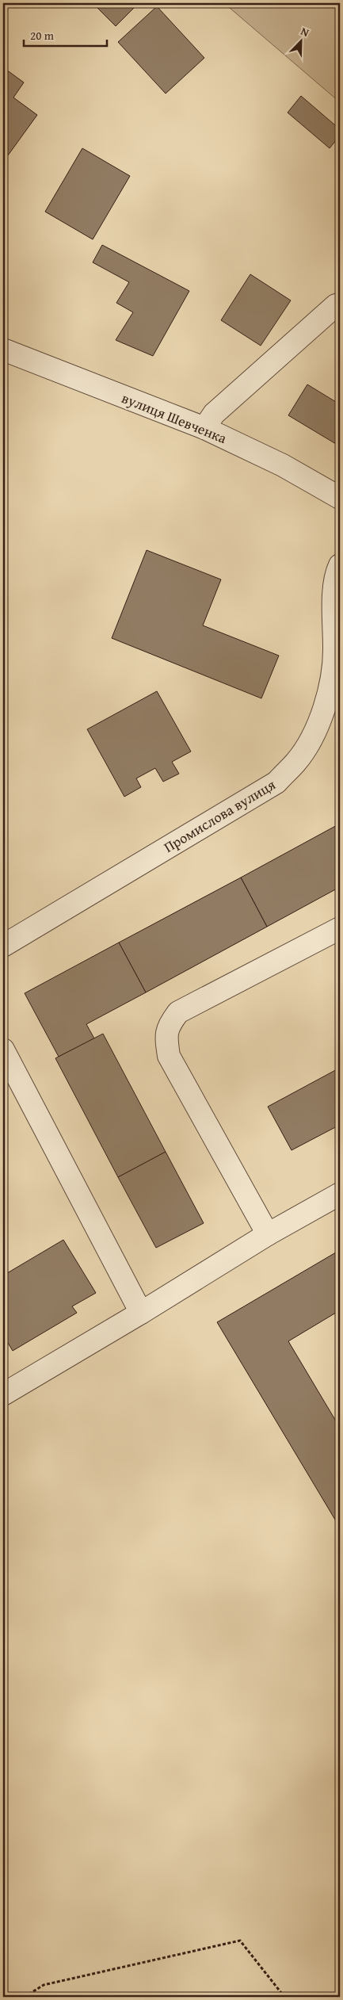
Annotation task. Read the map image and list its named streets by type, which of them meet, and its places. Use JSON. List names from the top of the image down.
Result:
{
  "streets": {
    "street": ["вулиця Шевченка", "Промислова вулиця"]
  },
  "scale_bar": "20 m",
  "north": "top right"
}
